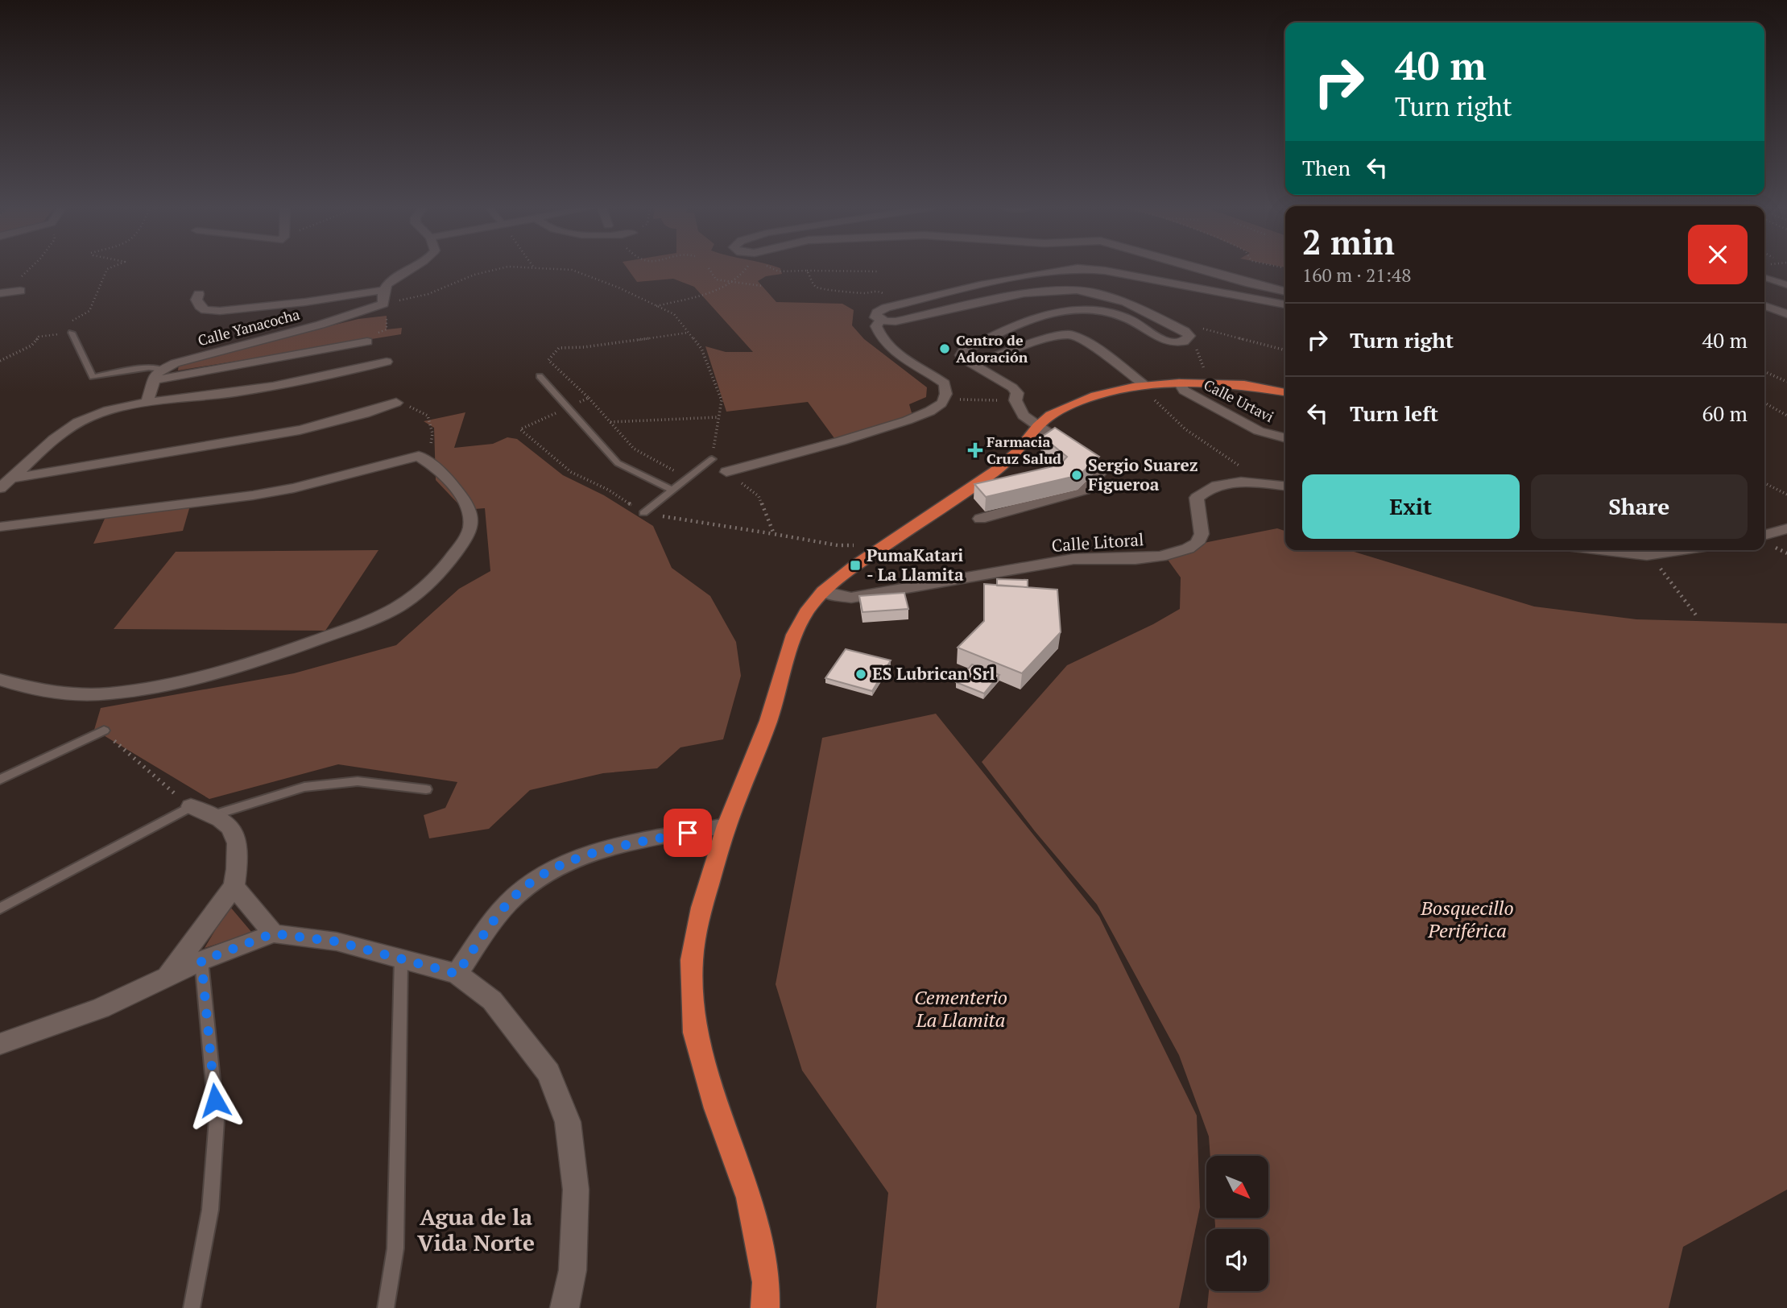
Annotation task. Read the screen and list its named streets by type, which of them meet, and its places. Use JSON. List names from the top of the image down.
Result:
{
  "streets": {
    "street": ["Calle Yanacocha", "Calle Urtavi", "Calle Litoral"]
  },
  "districts": ["Agua de la Vida Norte"],
  "parks": ["Bosquecillo Periférica", "Cementerio La Llamita"],
  "places": {
    "other": ["Centro de Adoración", "Sergio Suarez Figueroa", "ES Lubrican Srl"],
    "health": ["Farmacia Cruz Salud"],
    "transit": ["PumaKatari - La Llamita"]
  },
  "north": "bottom right",
  "page": {
    "turn": ["40 m", "Turn right"],
    "then": "Then",
    "heading": ["2 min", "160 m · 21:48"],
    "list": [
      {
        "name": "Turn right",
        "value": "40 m"
      },
      {
        "name": "Turn left",
        "value": "60 m"
      }
    ],
    "buttons": ["Exit", "Share"]
  }
}
